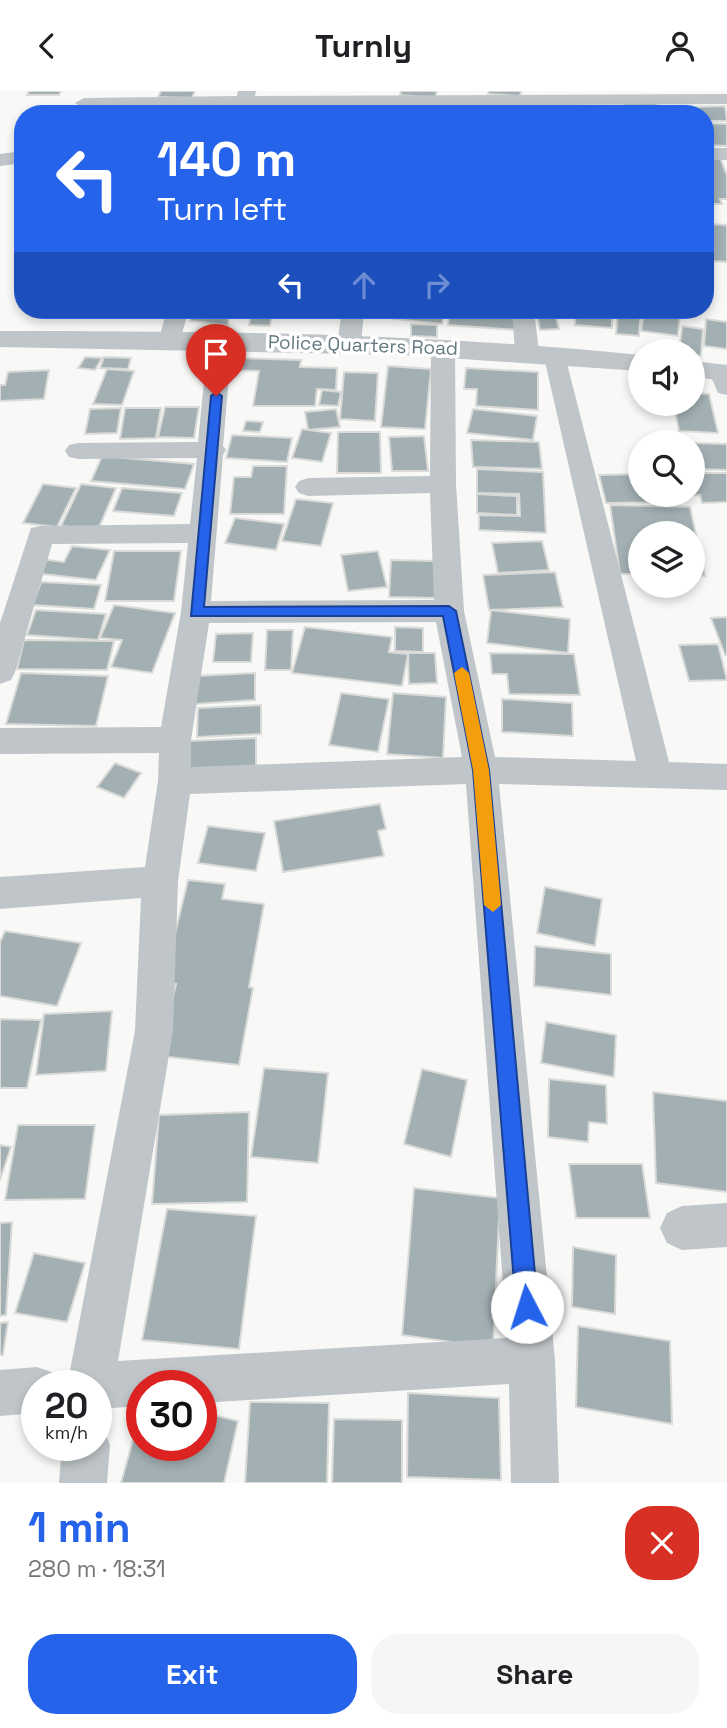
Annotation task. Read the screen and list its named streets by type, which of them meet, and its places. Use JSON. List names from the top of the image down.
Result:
{
  "streets": {
    "street": ["Police Quarters Road"]
  },
  "page": {
    "header": "Turnly",
    "turn": ["140 m", "Turn left"],
    "speed": "20 km/h",
    "limit": "30",
    "heading": ["1 min", "280 m · 18:31"],
    "buttons": ["Exit", "Share"]
  }
}
